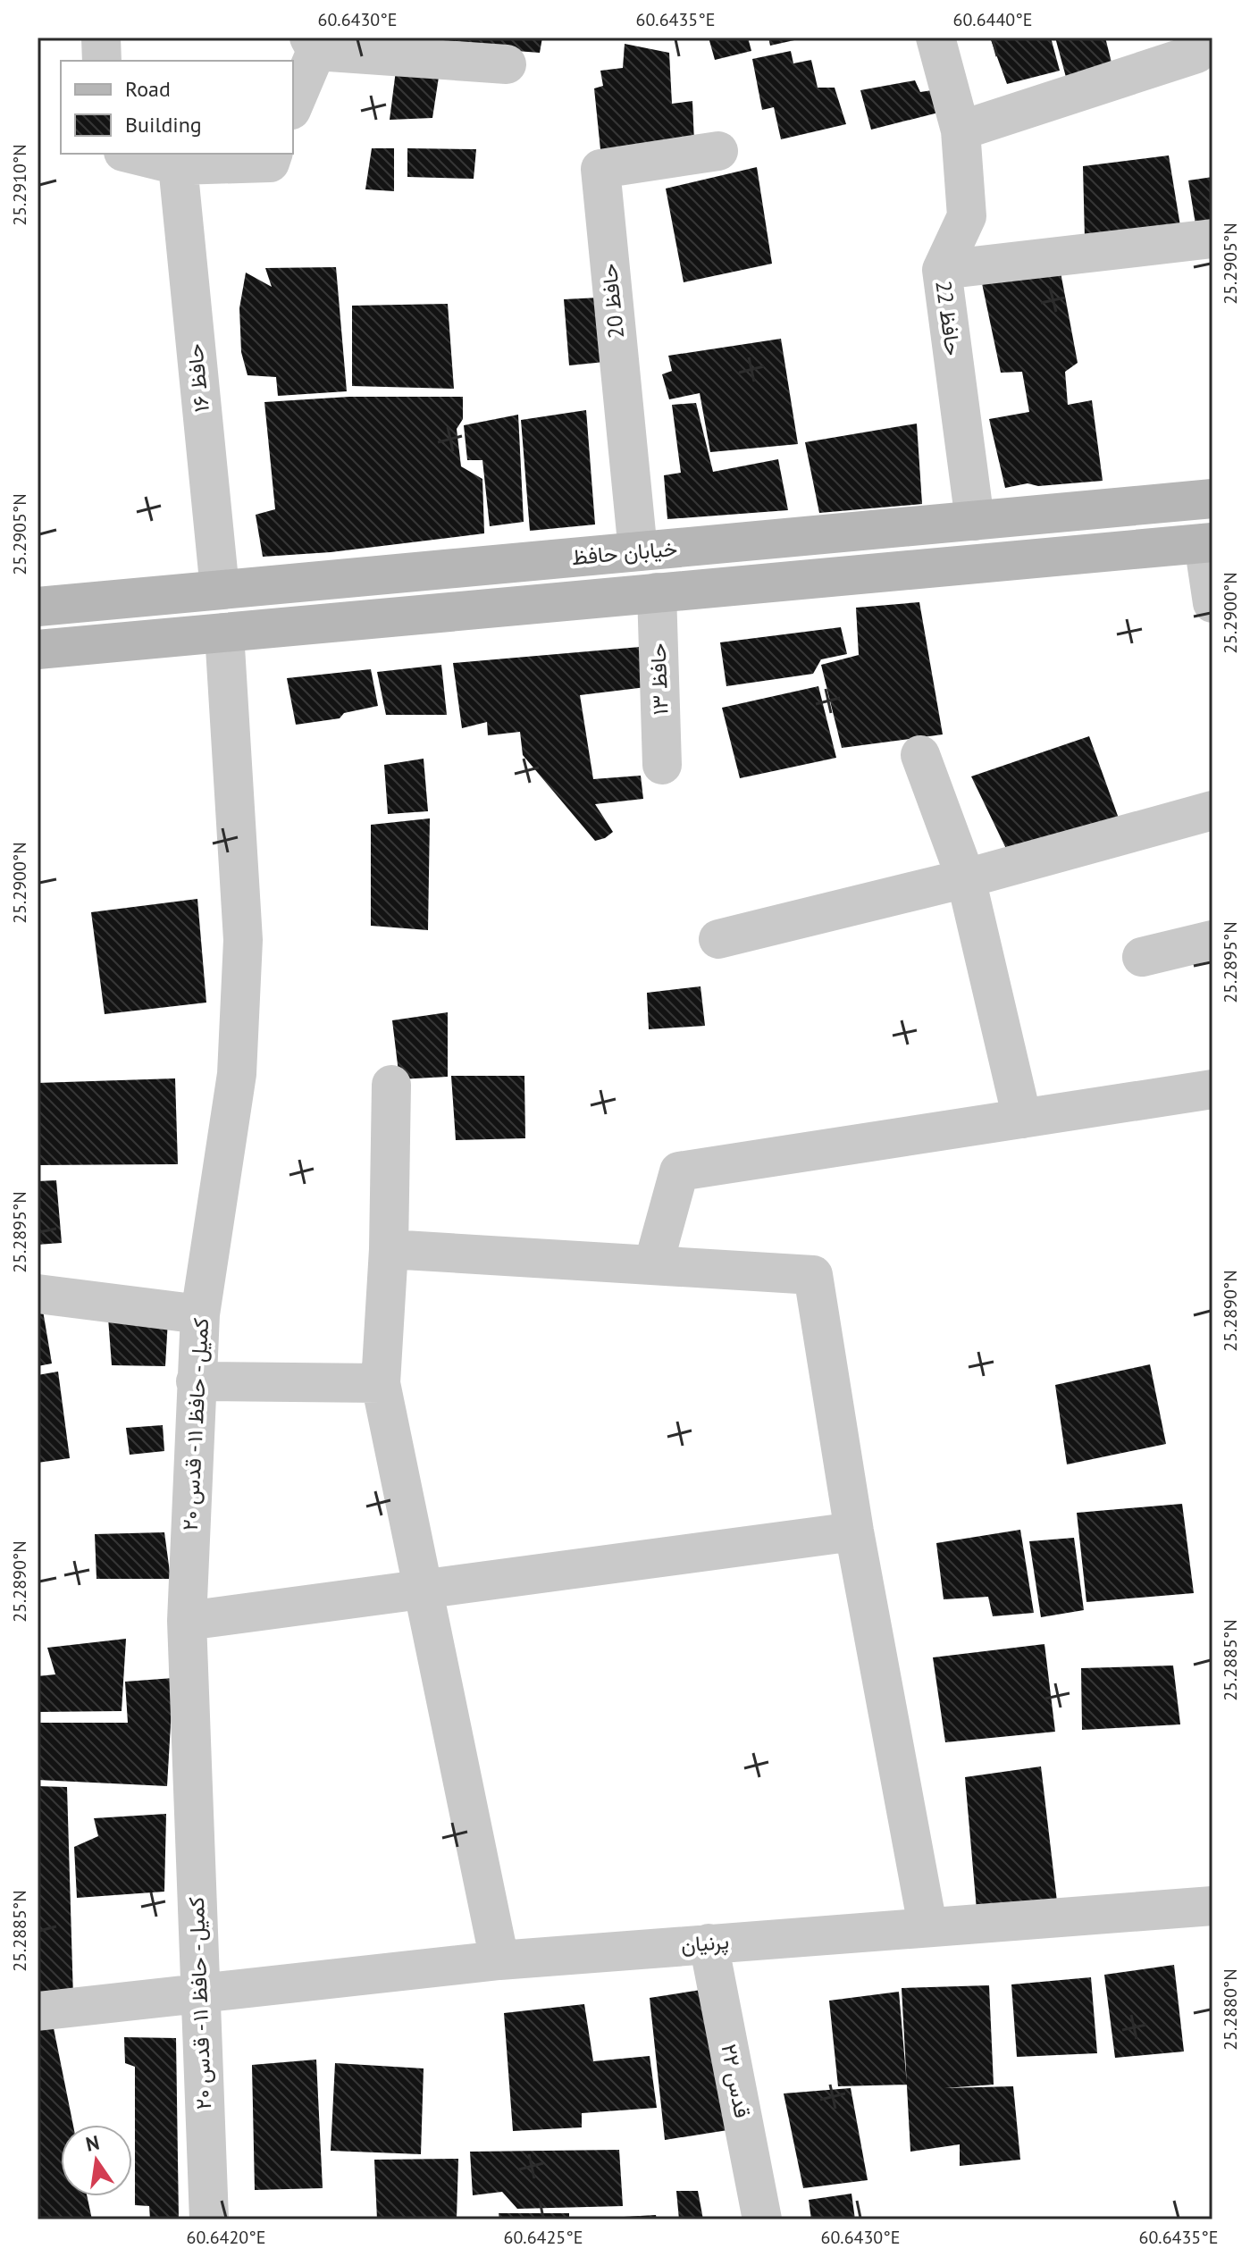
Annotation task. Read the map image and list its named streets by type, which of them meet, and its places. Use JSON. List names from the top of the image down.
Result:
{
  "streets": {
    "main road": ["خیابان حافظ"],
    "street": [
      "حافظ 20",
      "حافظ 22",
      "حافظ ۱۶",
      "حافظ ۱۳",
      "کمیل - حافظ ۱۱ - قدس ۲۰",
      "پرنیان",
      "قدس ۲۲"
    ]
  },
  "crossings": [
    ["حافظ 20", "خیابان حافظ"],
    ["حافظ 22", "خیابان حافظ"],
    ["حافظ ۱۶", "خیابان حافظ"],
    ["خیابان حافظ", "حافظ ۱۳"],
    ["خیابان حافظ", "کمیل - حافظ ۱۱ - قدس ۲۰"],
    ["کمیل - حافظ ۱۱ - قدس ۲۰", "پرنیان"],
    ["پرنیان", "قدس ۲۲"]
  ],
  "legend": ["Road", "Building"],
  "north": "top",
  "coordinates": [
    "60.6430°E",
    "60.6435°E",
    "60.6440°E",
    "25.2910°N",
    "25.2905°N",
    "25.2900°N",
    "25.2895°N",
    "25.2890°N",
    "25.2885°N",
    "25.2880°N",
    "60.6420°E",
    "60.6425°E"
  ]
}
